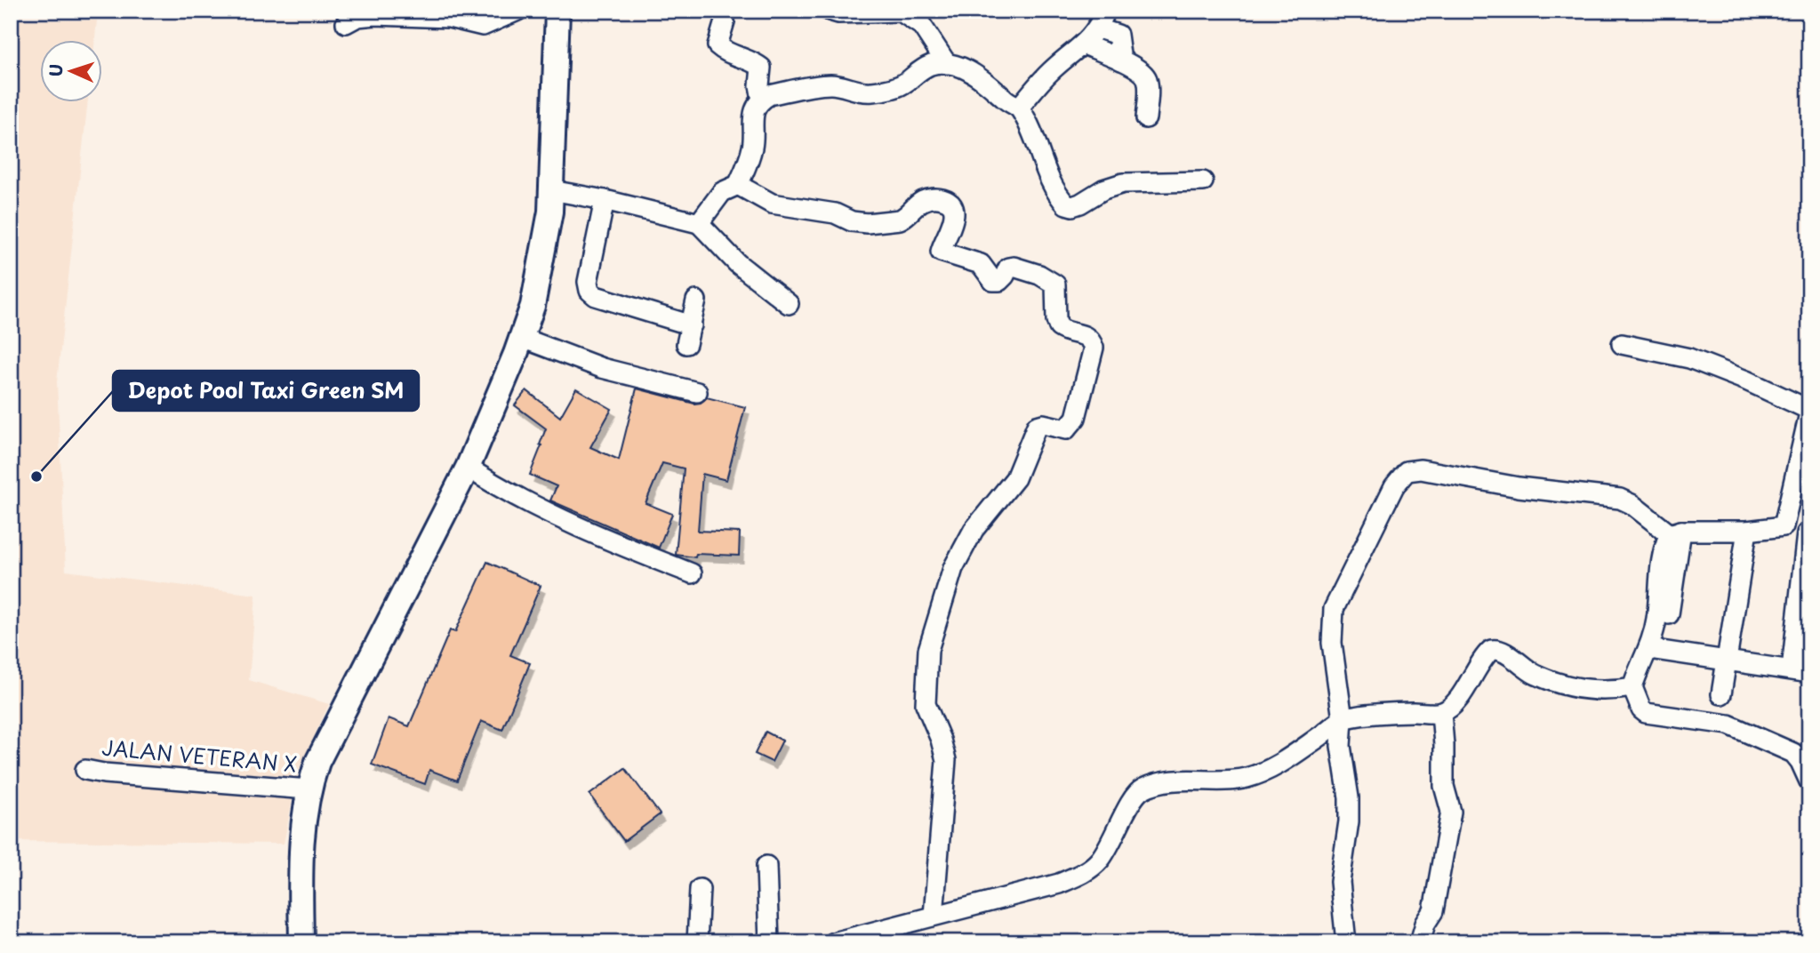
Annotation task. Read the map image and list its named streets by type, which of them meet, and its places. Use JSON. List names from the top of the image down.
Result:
{
  "streets": {
    "street": ["JALAN VETERAN X"]
  },
  "places": ["Depot Pool Taxi Green SM"],
  "north": "left"
}
